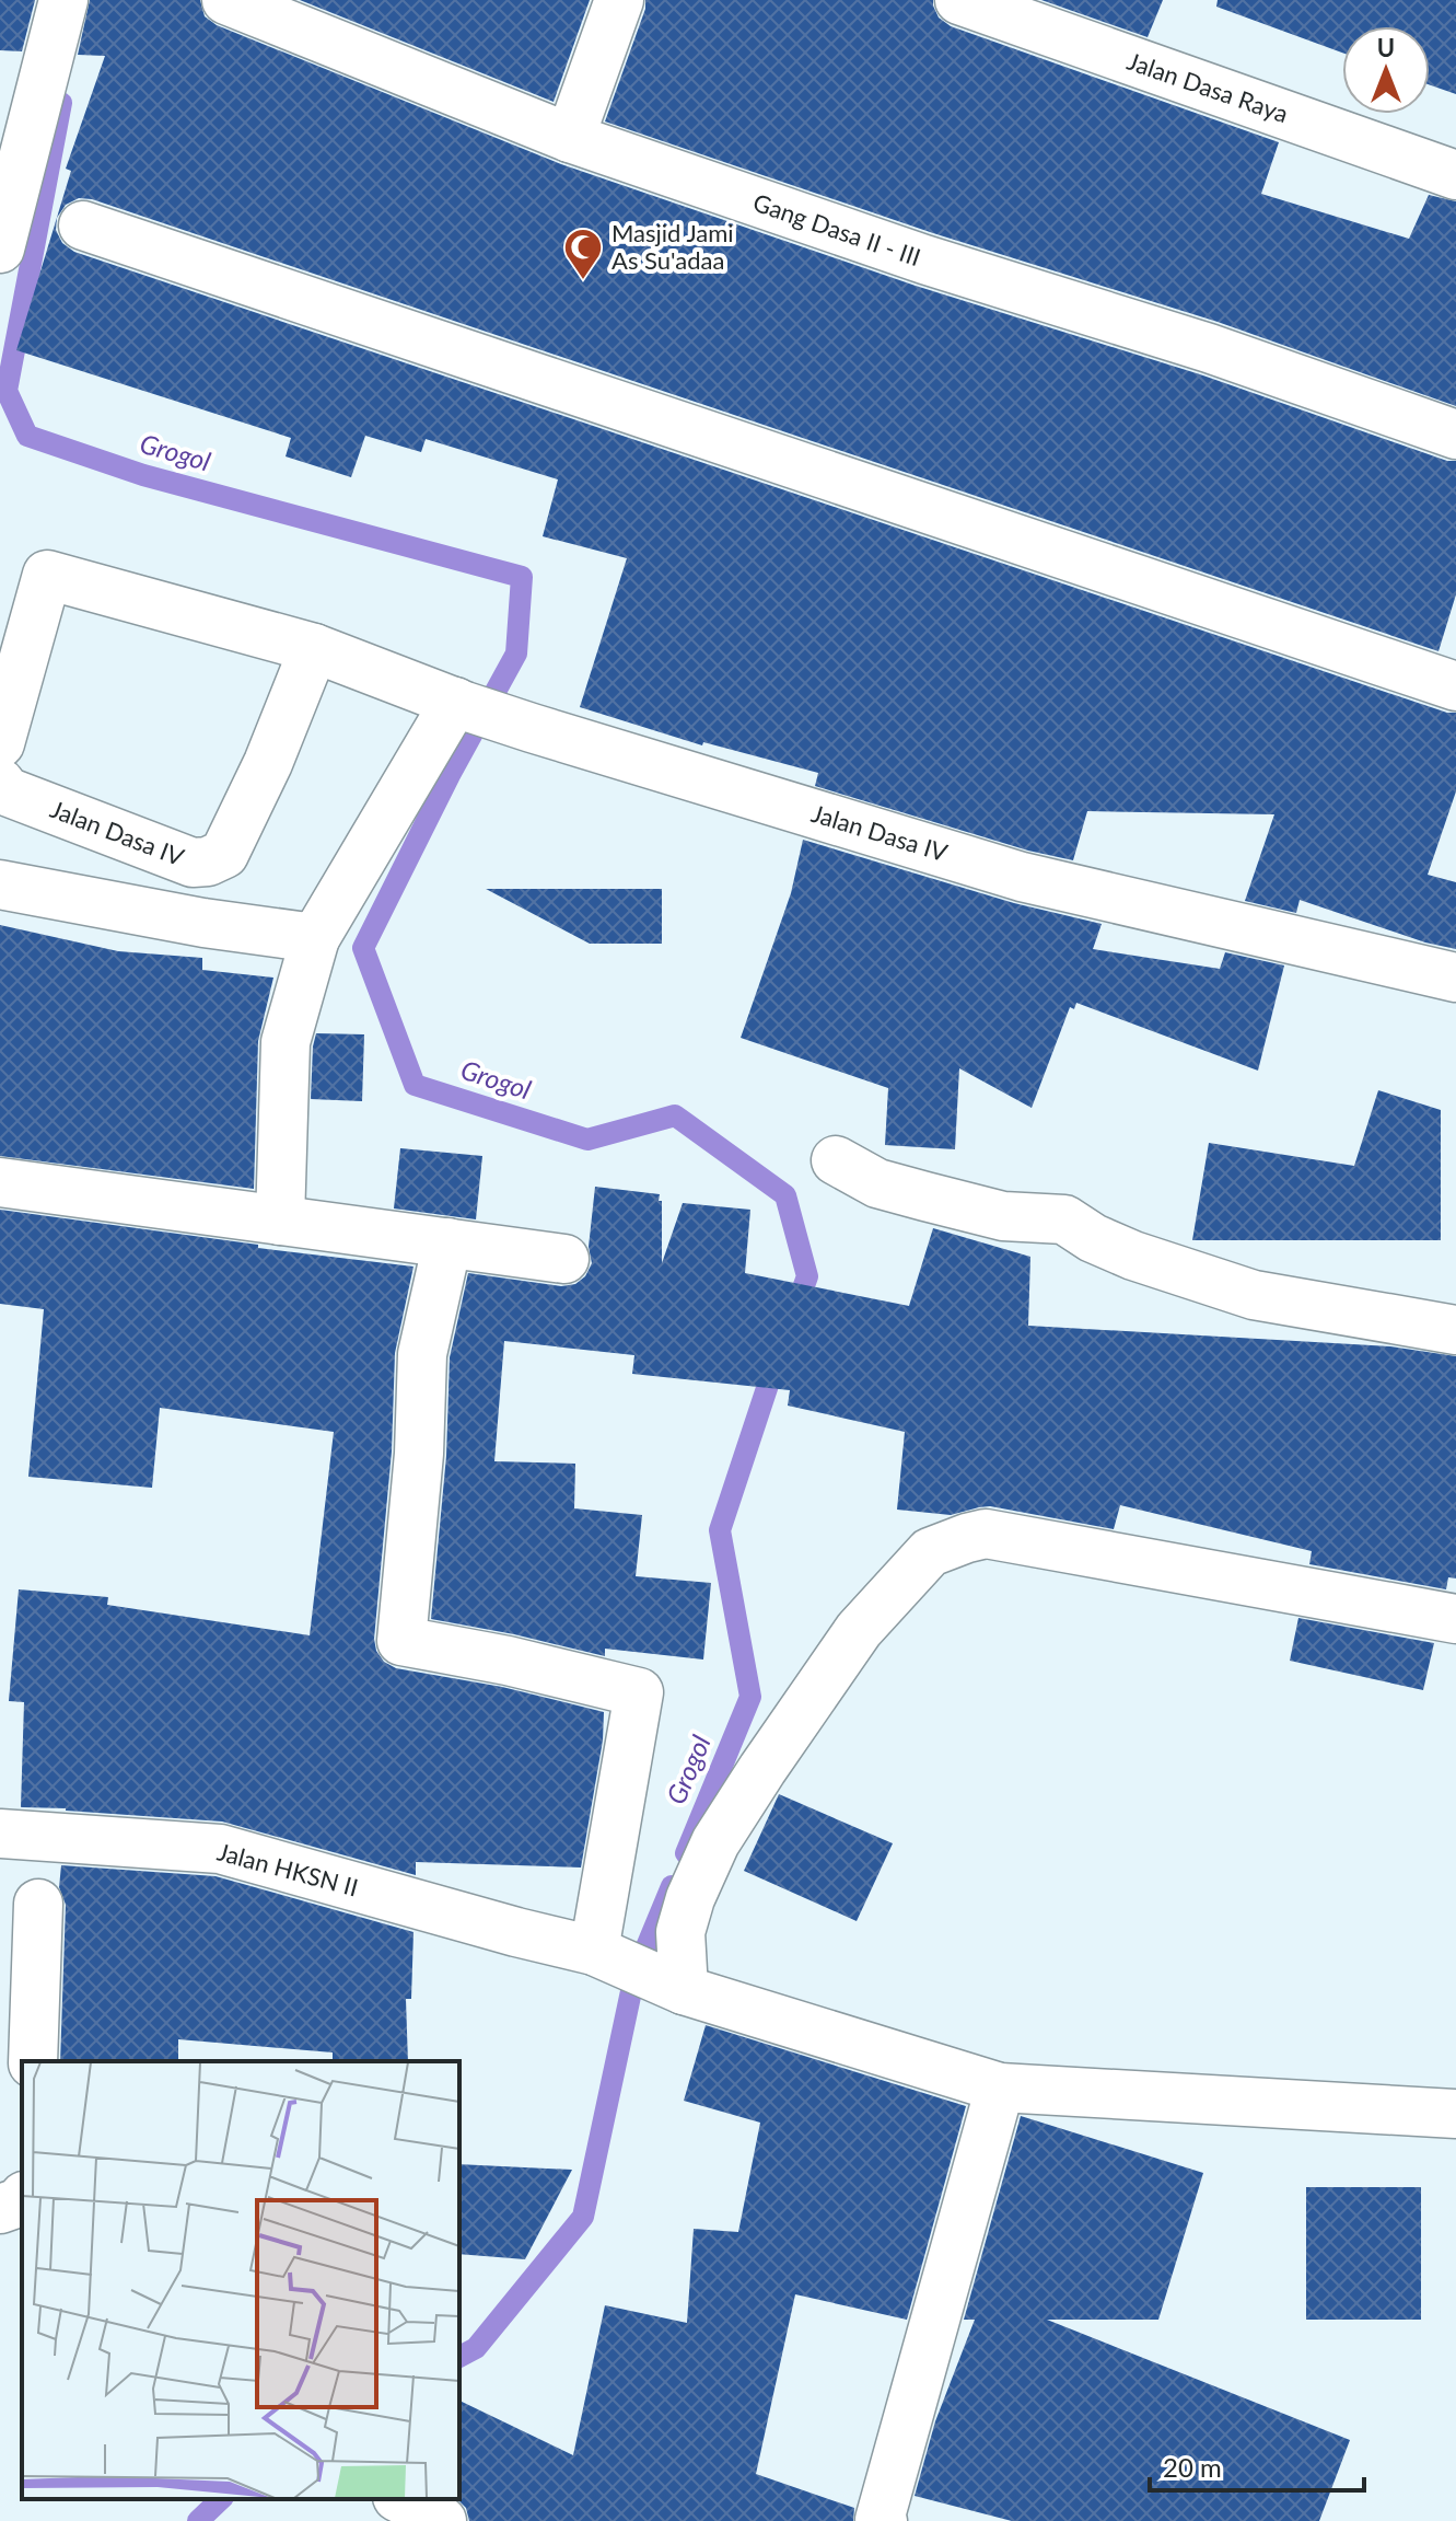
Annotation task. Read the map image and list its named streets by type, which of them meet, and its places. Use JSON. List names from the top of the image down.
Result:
{
  "streets": {
    "street": [
      "Jalan Dasa Raya",
      "Gang Dasa II - III",
      "Jalan Dasa IV",
      "Jalan HKSN II"
    ]
  },
  "water": ["Grogol"],
  "places": {
    "mosque": ["Masjid Jami As Su'adaa"]
  },
  "scale_bar": "20 m",
  "north": "top"
}
